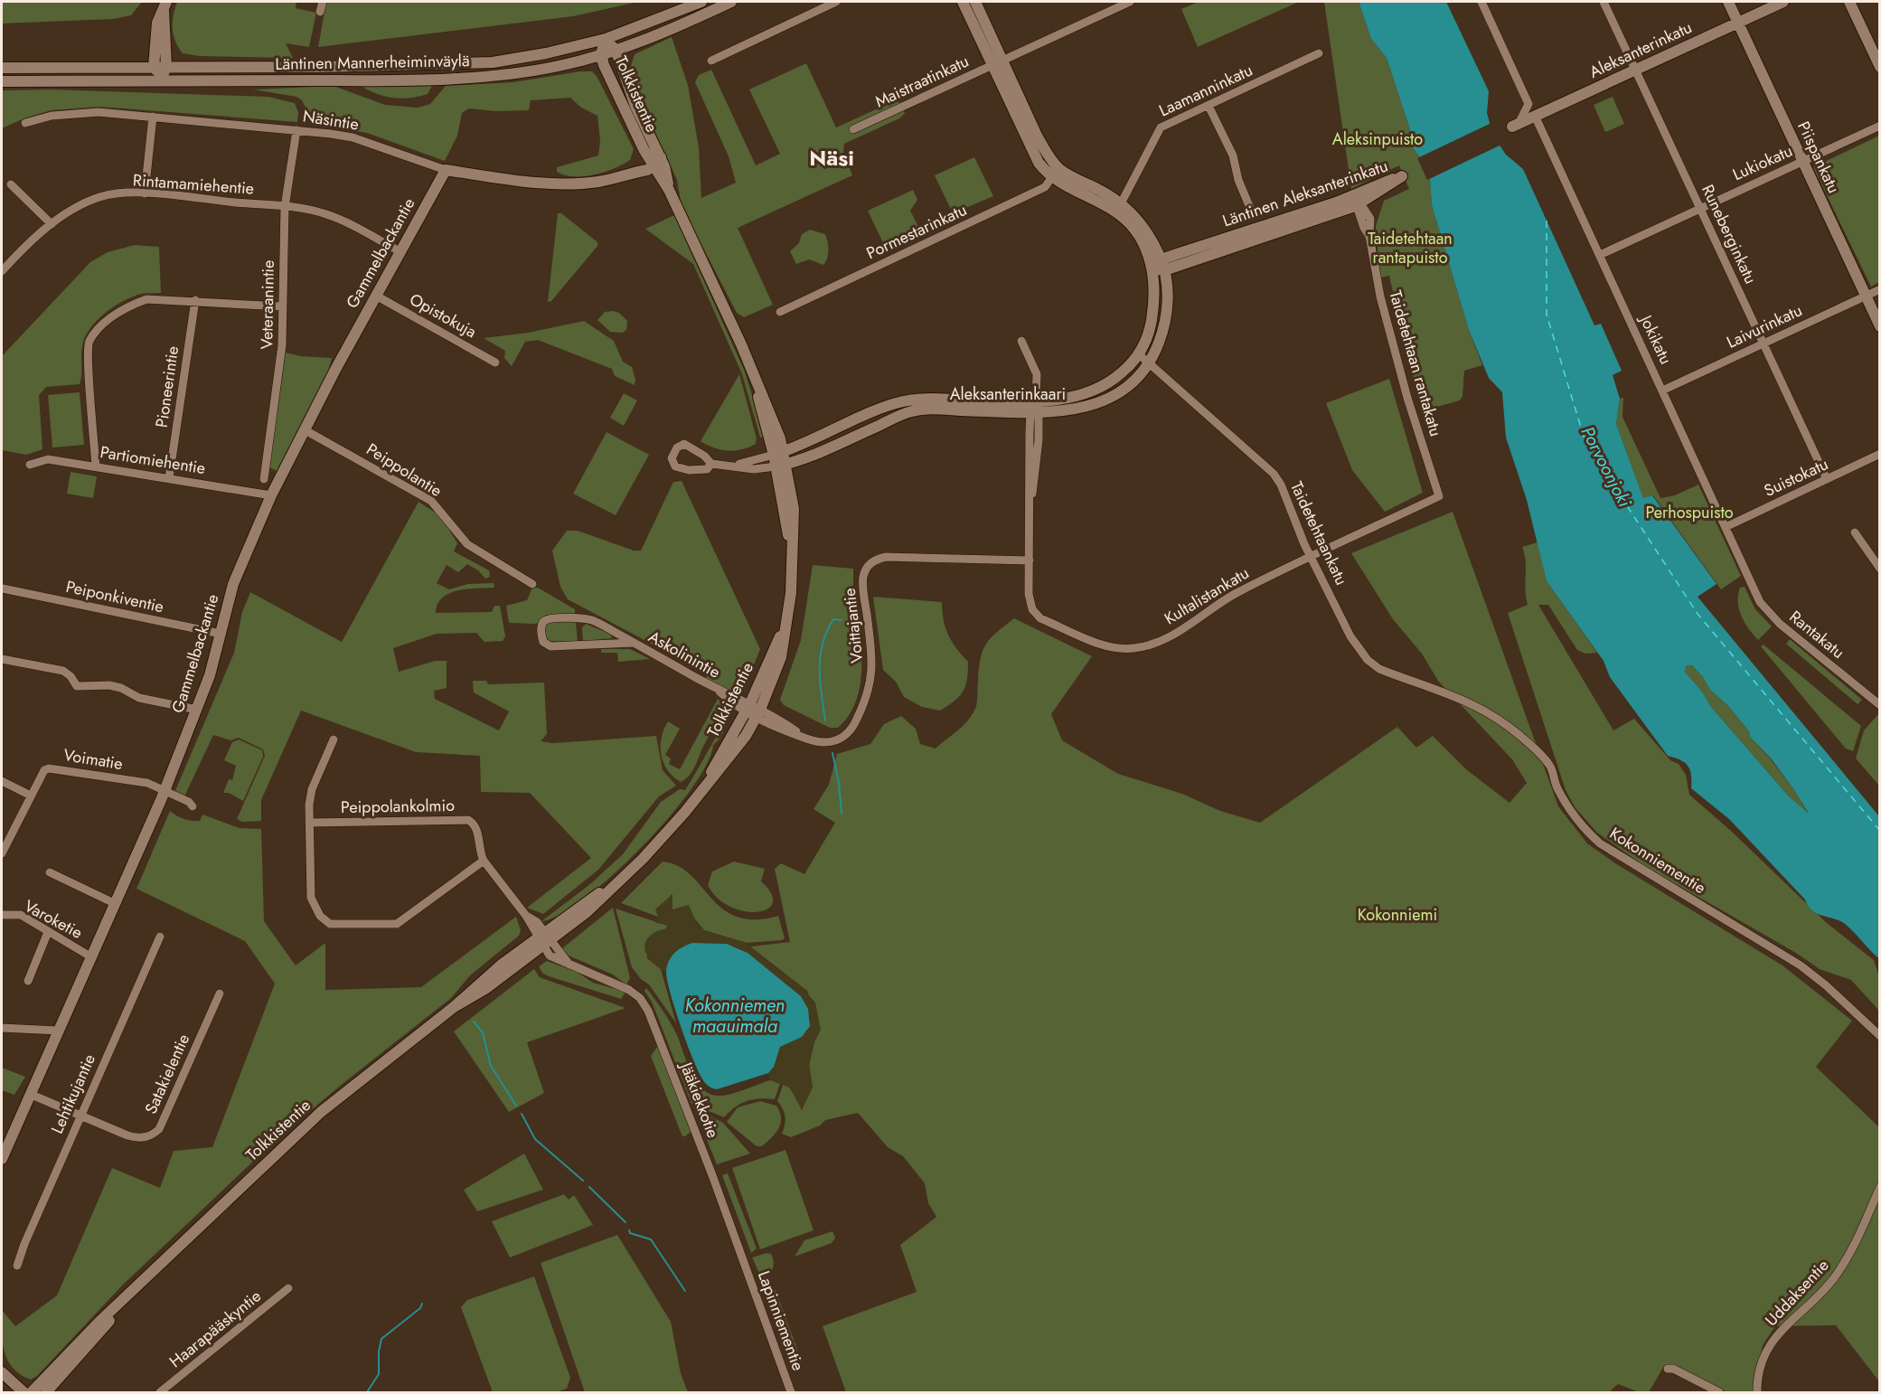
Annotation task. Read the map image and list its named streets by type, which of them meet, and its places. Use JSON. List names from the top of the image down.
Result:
{
  "streets": {
    "street": [
      "Aleksanterinkatu",
      "Läntinen Mannerheiminväylä",
      "Maistraatinkatu",
      "Laamanninkatu",
      "Tolkkistentie",
      "Näsintie",
      "Piispankatu",
      "Lukiokatu",
      "Rintamamiehentie",
      "Läntinen Aleksanterinkatu",
      "Pormestarinkatu",
      "Runeberginkatu",
      "Gammelbackantie",
      "Veteraanintie",
      "Opistokuja",
      "Laivurinkatu",
      "Jokikatu",
      "Taidetehtaan rantakatu",
      "Pioneerintie",
      "Aleksanterinkaari",
      "Partiomiehentie",
      "Peippolantie",
      "Suistokatu",
      "Taidetehtaankatu",
      "Kultalistankatu",
      "Peiponkiventie",
      "Voittajantie",
      "Rantakatu",
      "Askolinintie",
      "Voimatie",
      "Peippolankolmio",
      "Kokonniementie",
      "Varoketie",
      "Satakielentie",
      "Lehtikujantie",
      "Jääkiekkotie",
      "Uddaksentie",
      "Lapinniementie",
      "Haarapääskyntie"
    ]
  },
  "crossings": [
    ["Aleksanterinkatu", "Piispankatu"],
    ["Aleksanterinkatu", "Runeberginkatu"],
    ["Aleksanterinkatu", "Jokikatu"],
    ["Läntinen Mannerheiminväylä", "Tolkkistentie"],
    ["Laamanninkatu", "Aleksanterinkaari"],
    ["Tolkkistentie", "Näsintie"],
    ["Tolkkistentie", "Aleksanterinkaari"],
    ["Tolkkistentie", "Voittajantie"],
    ["Tolkkistentie", "Askolinintie"],
    ["Tolkkistentie", "Peippolankolmio"],
    ["Tolkkistentie", "Jääkiekkotie"],
    ["Näsintie", "Gammelbackantie"],
    ["Näsintie", "Veteraanintie"],
    ["Piispankatu", "Lukiokatu"],
    ["Piispankatu", "Laivurinkatu"],
    ["Lukiokatu", "Runeberginkatu"],
    ["Lukiokatu", "Jokikatu"],
    ["Rintamamiehentie", "Gammelbackantie"],
    ["Rintamamiehentie", "Veteraanintie"],
    ["Läntinen Aleksanterinkatu", "Taidetehtaan rantakatu"],
    ["Läntinen Aleksanterinkatu", "Aleksanterinkaari"],
    ["Pormestarinkatu", "Aleksanterinkaari"],
    ["Runeberginkatu", "Laivurinkatu"],
    ["Runeberginkatu", "Suistokatu"],
    ["Gammelbackantie", "Opistokuja"],
    ["Gammelbackantie", "Partiomiehentie"],
    ["Gammelbackantie", "Peippolantie"],
    ["Gammelbackantie", "Peiponkiventie"],
    ["Gammelbackantie", "Voimatie"],
    ["Gammelbackantie", "Varoketie"],
    ["Gammelbackantie", "Satakielentie"],
    ["Laivurinkatu", "Jokikatu"],
    ["Jokikatu", "Suistokatu"],
    ["Jokikatu", "Rantakatu"],
    ["Taidetehtaan rantakatu", "Kultalistankatu"],
    ["Pioneerintie", "Partiomiehentie"],
    ["Aleksanterinkaari", "Taidetehtaankatu"],
    ["Aleksanterinkaari", "Kultalistankatu"],
    ["Taidetehtaankatu", "Kultalistankatu"],
    ["Taidetehtaankatu", "Kokonniementie"],
    ["Kultalistankatu", "Voittajantie"],
    ["Voittajantie", "Askolinintie"],
    ["Peippolankolmio", "Jääkiekkotie"],
    ["Satakielentie", "Lehtikujantie"],
    ["Jääkiekkotie", "Lapinniementie"]
  ],
  "districts": ["Näsi"],
  "water": ["Porvoonjoki", "Kokonniemen maauimala"],
  "parks": [
    "Aleksinpuisto",
    "Taidetehtaan rantapuisto",
    "Perhospuisto",
    "Kokonniemi"
  ]
}
